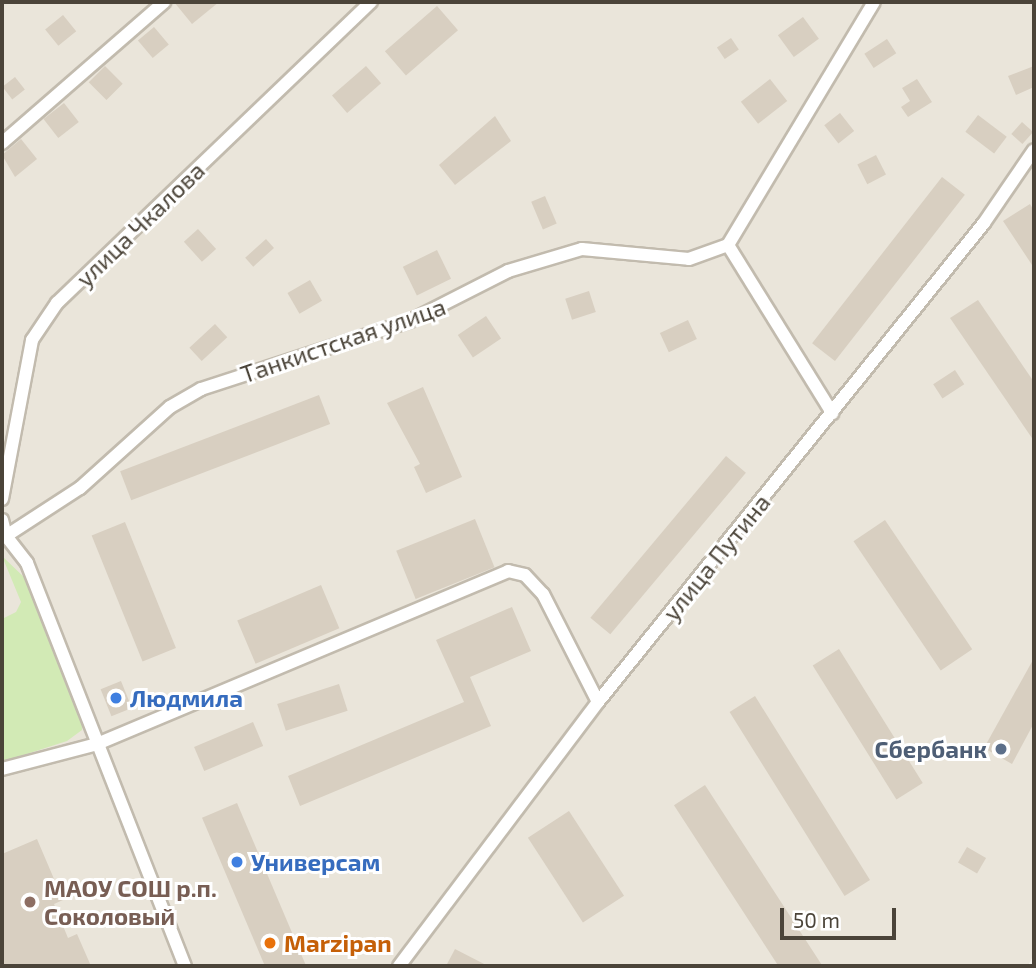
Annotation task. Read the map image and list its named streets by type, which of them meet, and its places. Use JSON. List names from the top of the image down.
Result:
{
  "streets": {
    "street": ["улица Чкалова", "Танкистская улица", "улица Путина"]
  },
  "places": [
    "Людмила",
    "Сбербанк",
    "Универсам",
    "МАОУ СОШ р.п. Соколовый",
    "Marzipan"
  ],
  "scale_bar": "50 m"
}
